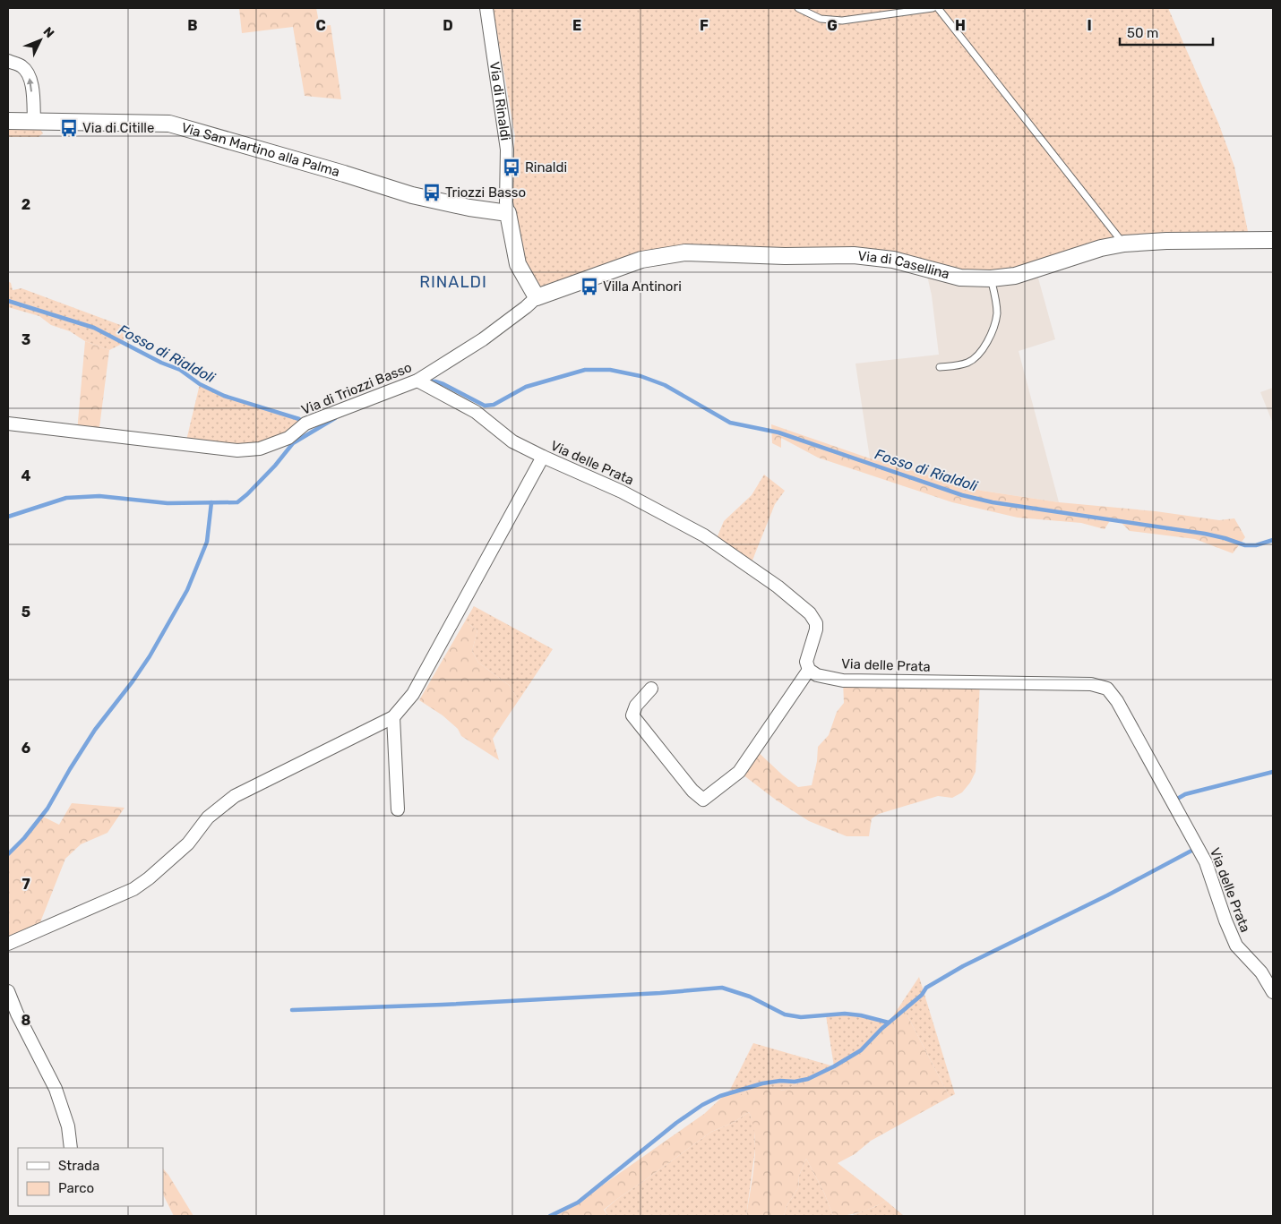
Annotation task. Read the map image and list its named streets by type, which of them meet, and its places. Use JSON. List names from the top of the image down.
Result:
{
  "streets": {
    "street": [
      "Via di Rinaldi",
      "Via San Martino alla Palma",
      "Via di Casellina",
      "Via di Triozzi Basso",
      "Via delle Prata"
    ]
  },
  "crossings": [
    ["Via di Rinaldi", "Via San Martino alla Palma"],
    ["Via di Rinaldi", "Via di Casellina"],
    ["Via di Rinaldi", "Via di Triozzi Basso"],
    ["Via di Casellina", "Via di Triozzi Basso"],
    ["Via di Triozzi Basso", "Via delle Prata"]
  ],
  "districts": ["RINALDI"],
  "water": ["Fosso di Rialdoli"],
  "places": {
    "bus stop": [
      "Via di Citille",
      "Rinaldi",
      "Triozzi Basso",
      "Villa Antinori"
    ]
  },
  "legend": ["Strada", "Parco"],
  "scale_bar": "50 m",
  "north": "top right",
  "grid": {
    "columns": [
      "B",
      "C",
      "D",
      "E",
      "F",
      "G",
      "H",
      "I"
    ],
    "rows": [
      "2",
      "3",
      "4",
      "5",
      "6",
      "7",
      "8"
    ]
  }
}
